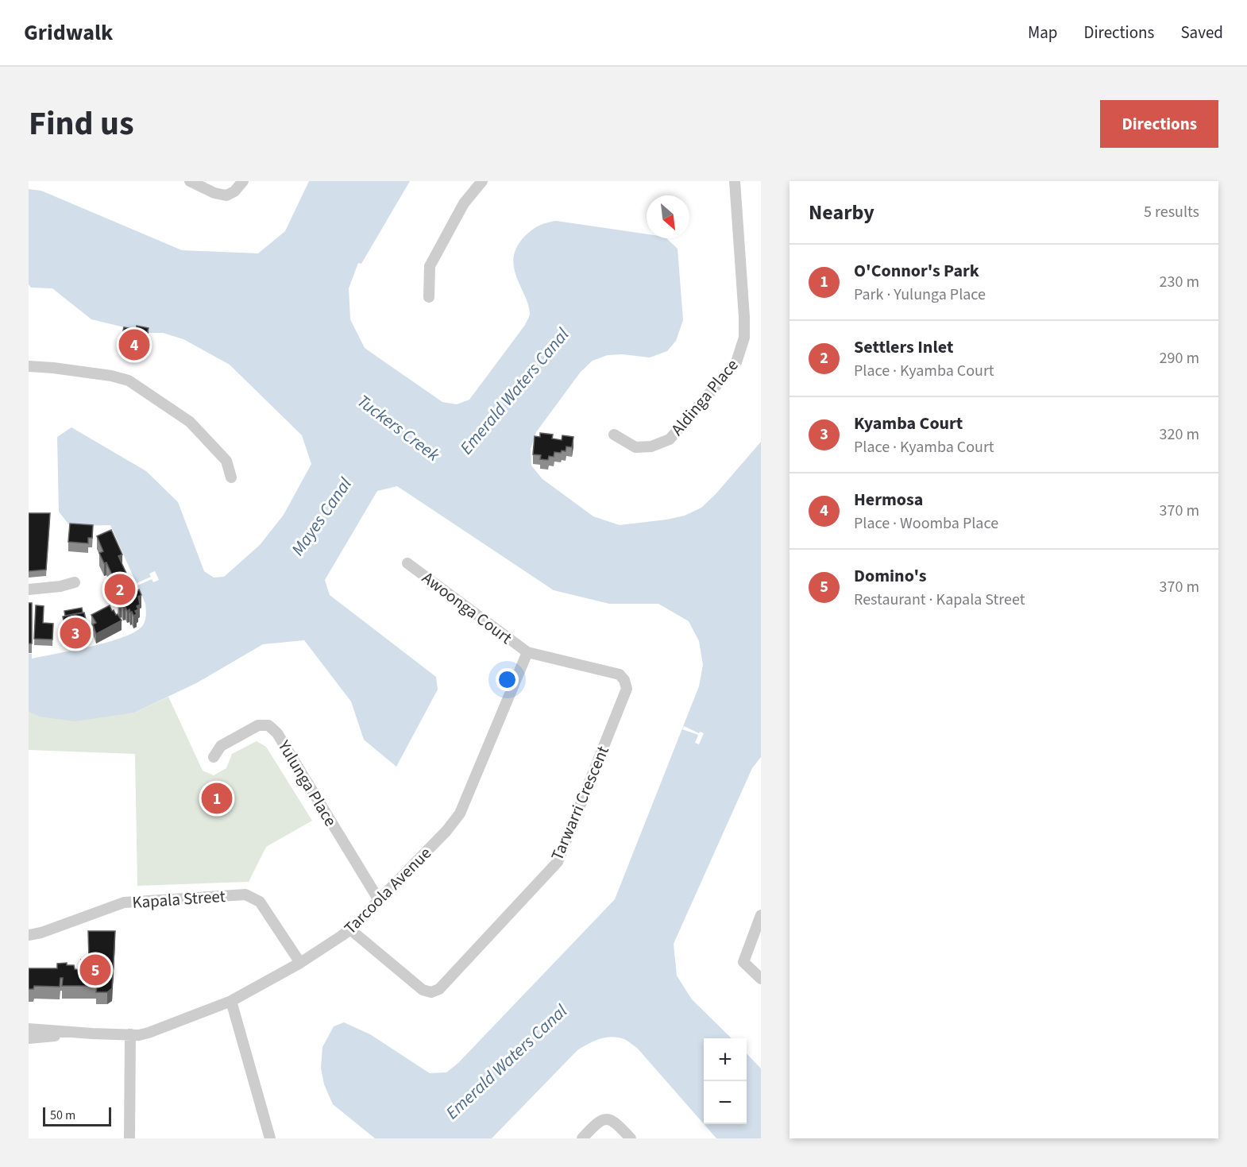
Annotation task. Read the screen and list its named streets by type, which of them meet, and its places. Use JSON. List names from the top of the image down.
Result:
{
  "streets": {
    "street": [
      "Aldinga Place",
      "Awoonga Court",
      "Yulunga Place",
      "Tarwarri Crescent",
      "Tarcoola Avenue",
      "Kapala Street"
    ]
  },
  "crossings": [
    ["Awoonga Court", "Tarwarri Crescent"],
    ["Awoonga Court", "Tarcoola Avenue"],
    ["Yulunga Place", "Tarcoola Avenue"],
    ["Tarwarri Crescent", "Tarcoola Avenue"],
    ["Tarcoola Avenue", "Kapala Street"]
  ],
  "water": ["Emerald Waters Canal", "Tuckers Creek", "Mayes Canal"],
  "scale_bar": "50 m",
  "north": "bottom right",
  "page": {
    "header": "Gridwalk",
    "nav": ["Map", "Directions", "Saved"],
    "title": "Find us",
    "buttons": "Directions",
    "heading": ["Nearby", "5 results"],
    "list": [
      {
        "mark": "1",
        "name": "O'Connor's Park",
        "note": "Park · Yulunga Place",
        "value": "230 m"
      },
      {
        "mark": "2",
        "name": "Settlers Inlet",
        "note": "Place · Kyamba Court",
        "value": "290 m"
      },
      {
        "mark": "3",
        "name": "Kyamba Court",
        "note": "Place · Kyamba Court",
        "value": "320 m"
      },
      {
        "mark": "4",
        "name": "Hermosa",
        "note": "Place · Woomba Place",
        "value": "370 m"
      },
      {
        "mark": "5",
        "name": "Domino's",
        "note": "Restaurant · Kapala Street",
        "value": "370 m"
      }
    ],
    "pins": [
      "4",
      "2",
      "3",
      "1",
      "5"
    ],
    "map_buttons": ["+", "−"],
    "scale": "50 m"
  }
}
